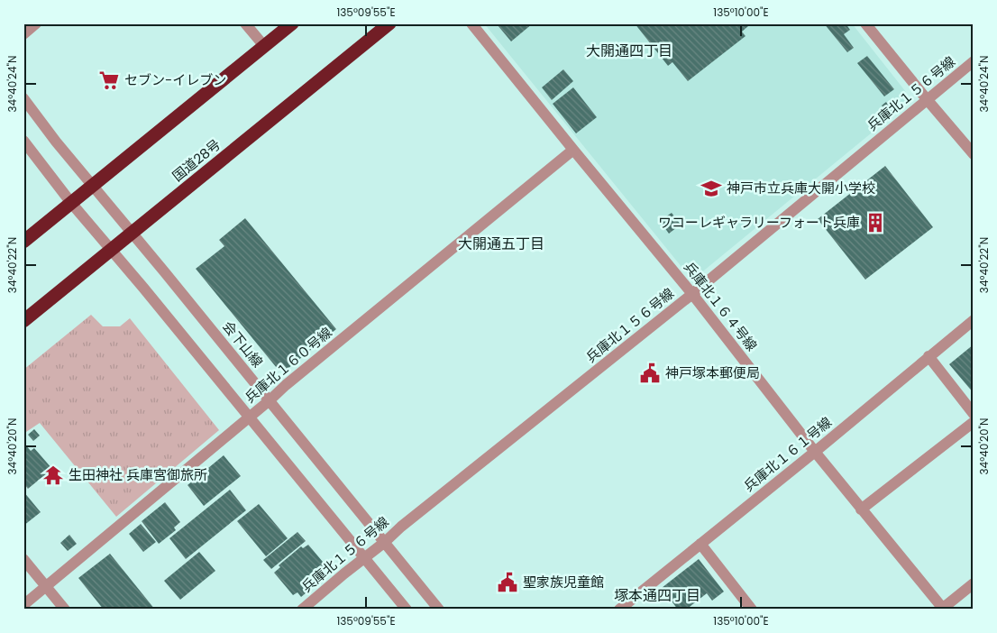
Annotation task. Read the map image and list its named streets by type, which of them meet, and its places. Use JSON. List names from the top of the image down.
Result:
{
  "streets": {
    "highway": ["国道28号"],
    "street": [
      "兵庫北１５６号線",
      "兵庫北１６４号線",
      "会下山線",
      "兵庫北１６０号線",
      "兵庫北１６１号線"
    ]
  },
  "crossings": [
    ["兵庫北１５６号線", "兵庫北１６４号線"],
    ["兵庫北１５６号線", "会下山線"],
    ["国道28号", "会下山線"],
    ["兵庫北１６４号線", "兵庫北１６０号線"],
    ["兵庫北１６４号線", "兵庫北１６１号線"],
    ["会下山線", "兵庫北１６０号線"]
  ],
  "districts": ["大開通四丁目", "大開通五丁目", "塚本通四丁目"],
  "places": {
    "supermarket": ["セブン-イレブン"],
    "school or university": ["神戸市立兵庫大開小学校"],
    "building": ["ワコーレギャラリーフォート兵庫"],
    "public building": ["神戸塚本郵便局", "聖家族児童館"],
    "temple": ["生田神社 兵庫宮御旅所"]
  },
  "coordinates": [
    "135°09'55\"E",
    "135°10'00\"E",
    "34°40'24\"N",
    "34°40'22\"N",
    "34°40'20\"N"
  ]
}
